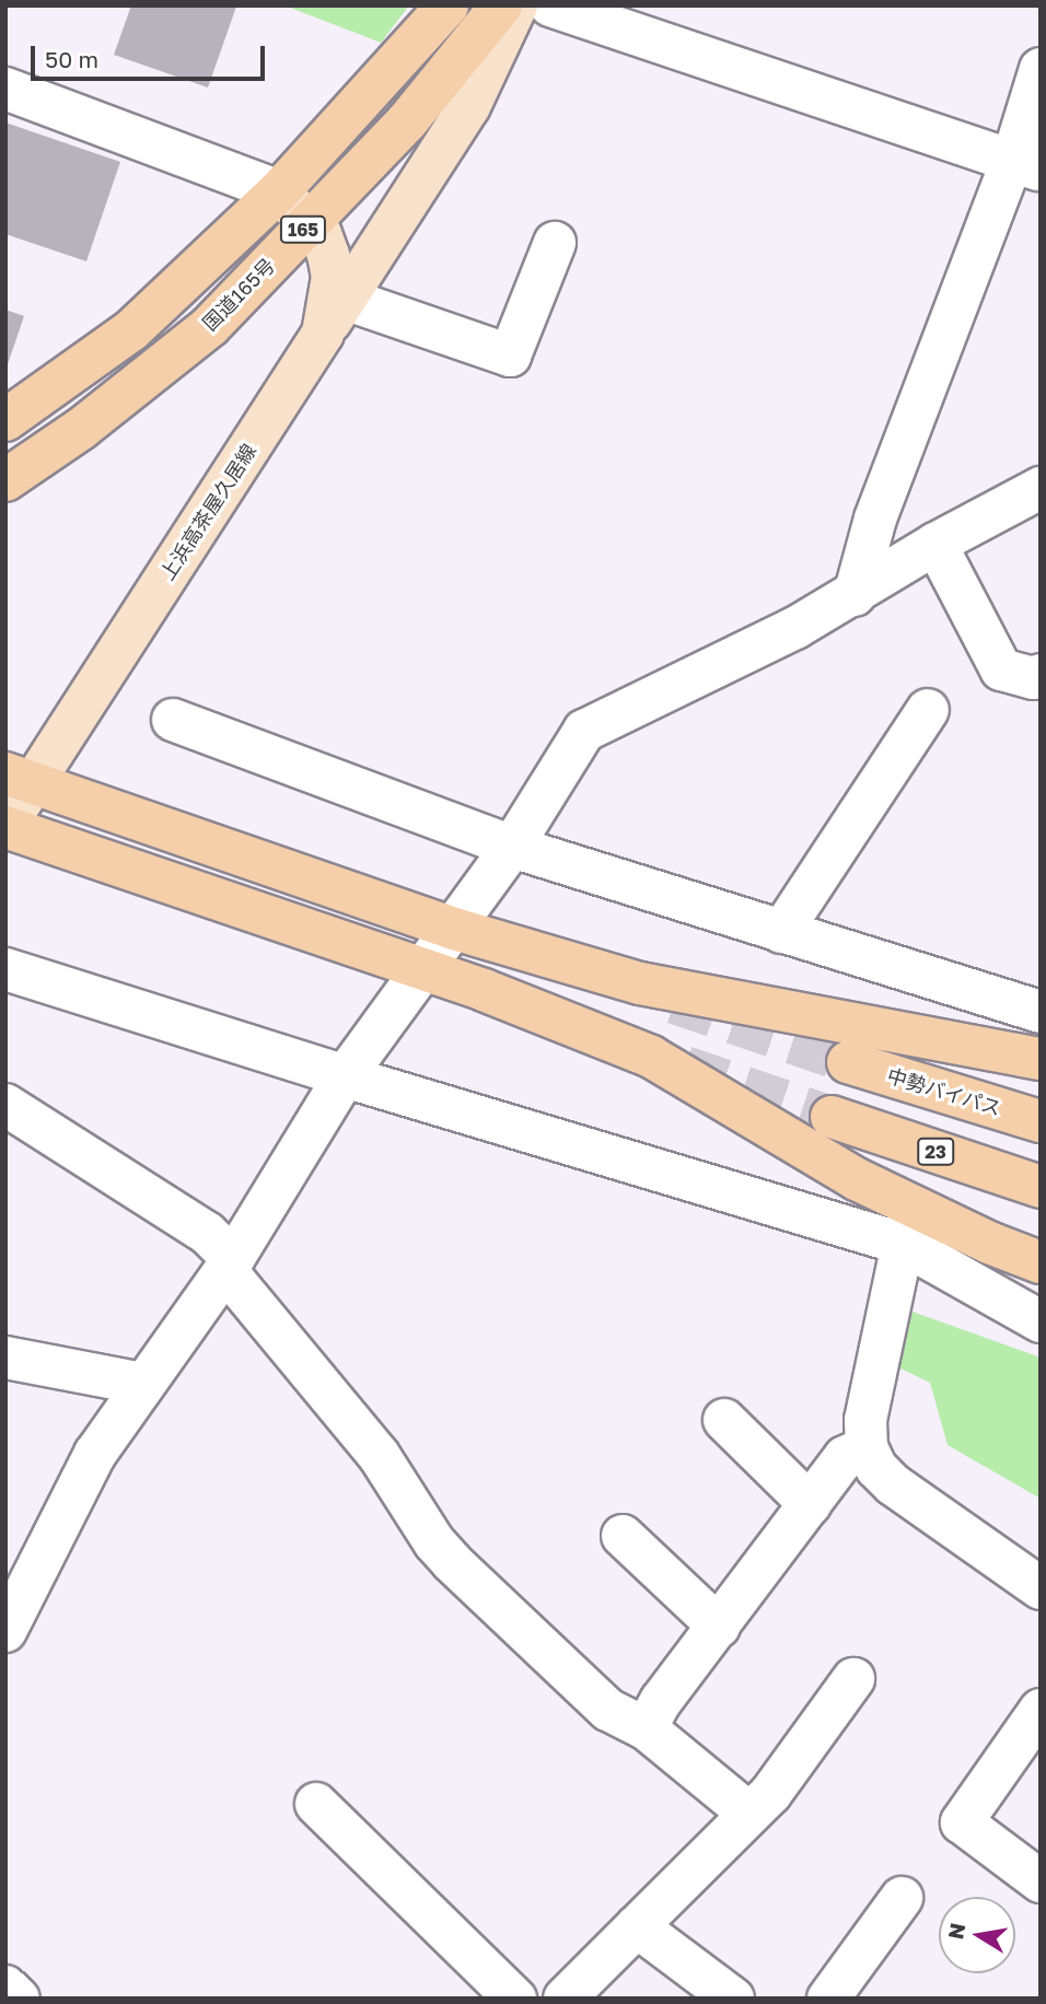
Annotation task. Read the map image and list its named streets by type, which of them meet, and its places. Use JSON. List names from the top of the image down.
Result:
{
  "streets": {
    "highway": [
      "165",
      "国道165号",
      "中勢バイパス",
      "23"
    ],
    "main road": ["上浜高茶屋久居線"]
  },
  "crossings": [
    ["165", "上浜高茶屋久居線"],
    ["国道165号", "上浜高茶屋久居線"]
  ],
  "scale_bar": "50 m",
  "north": "left"
}
